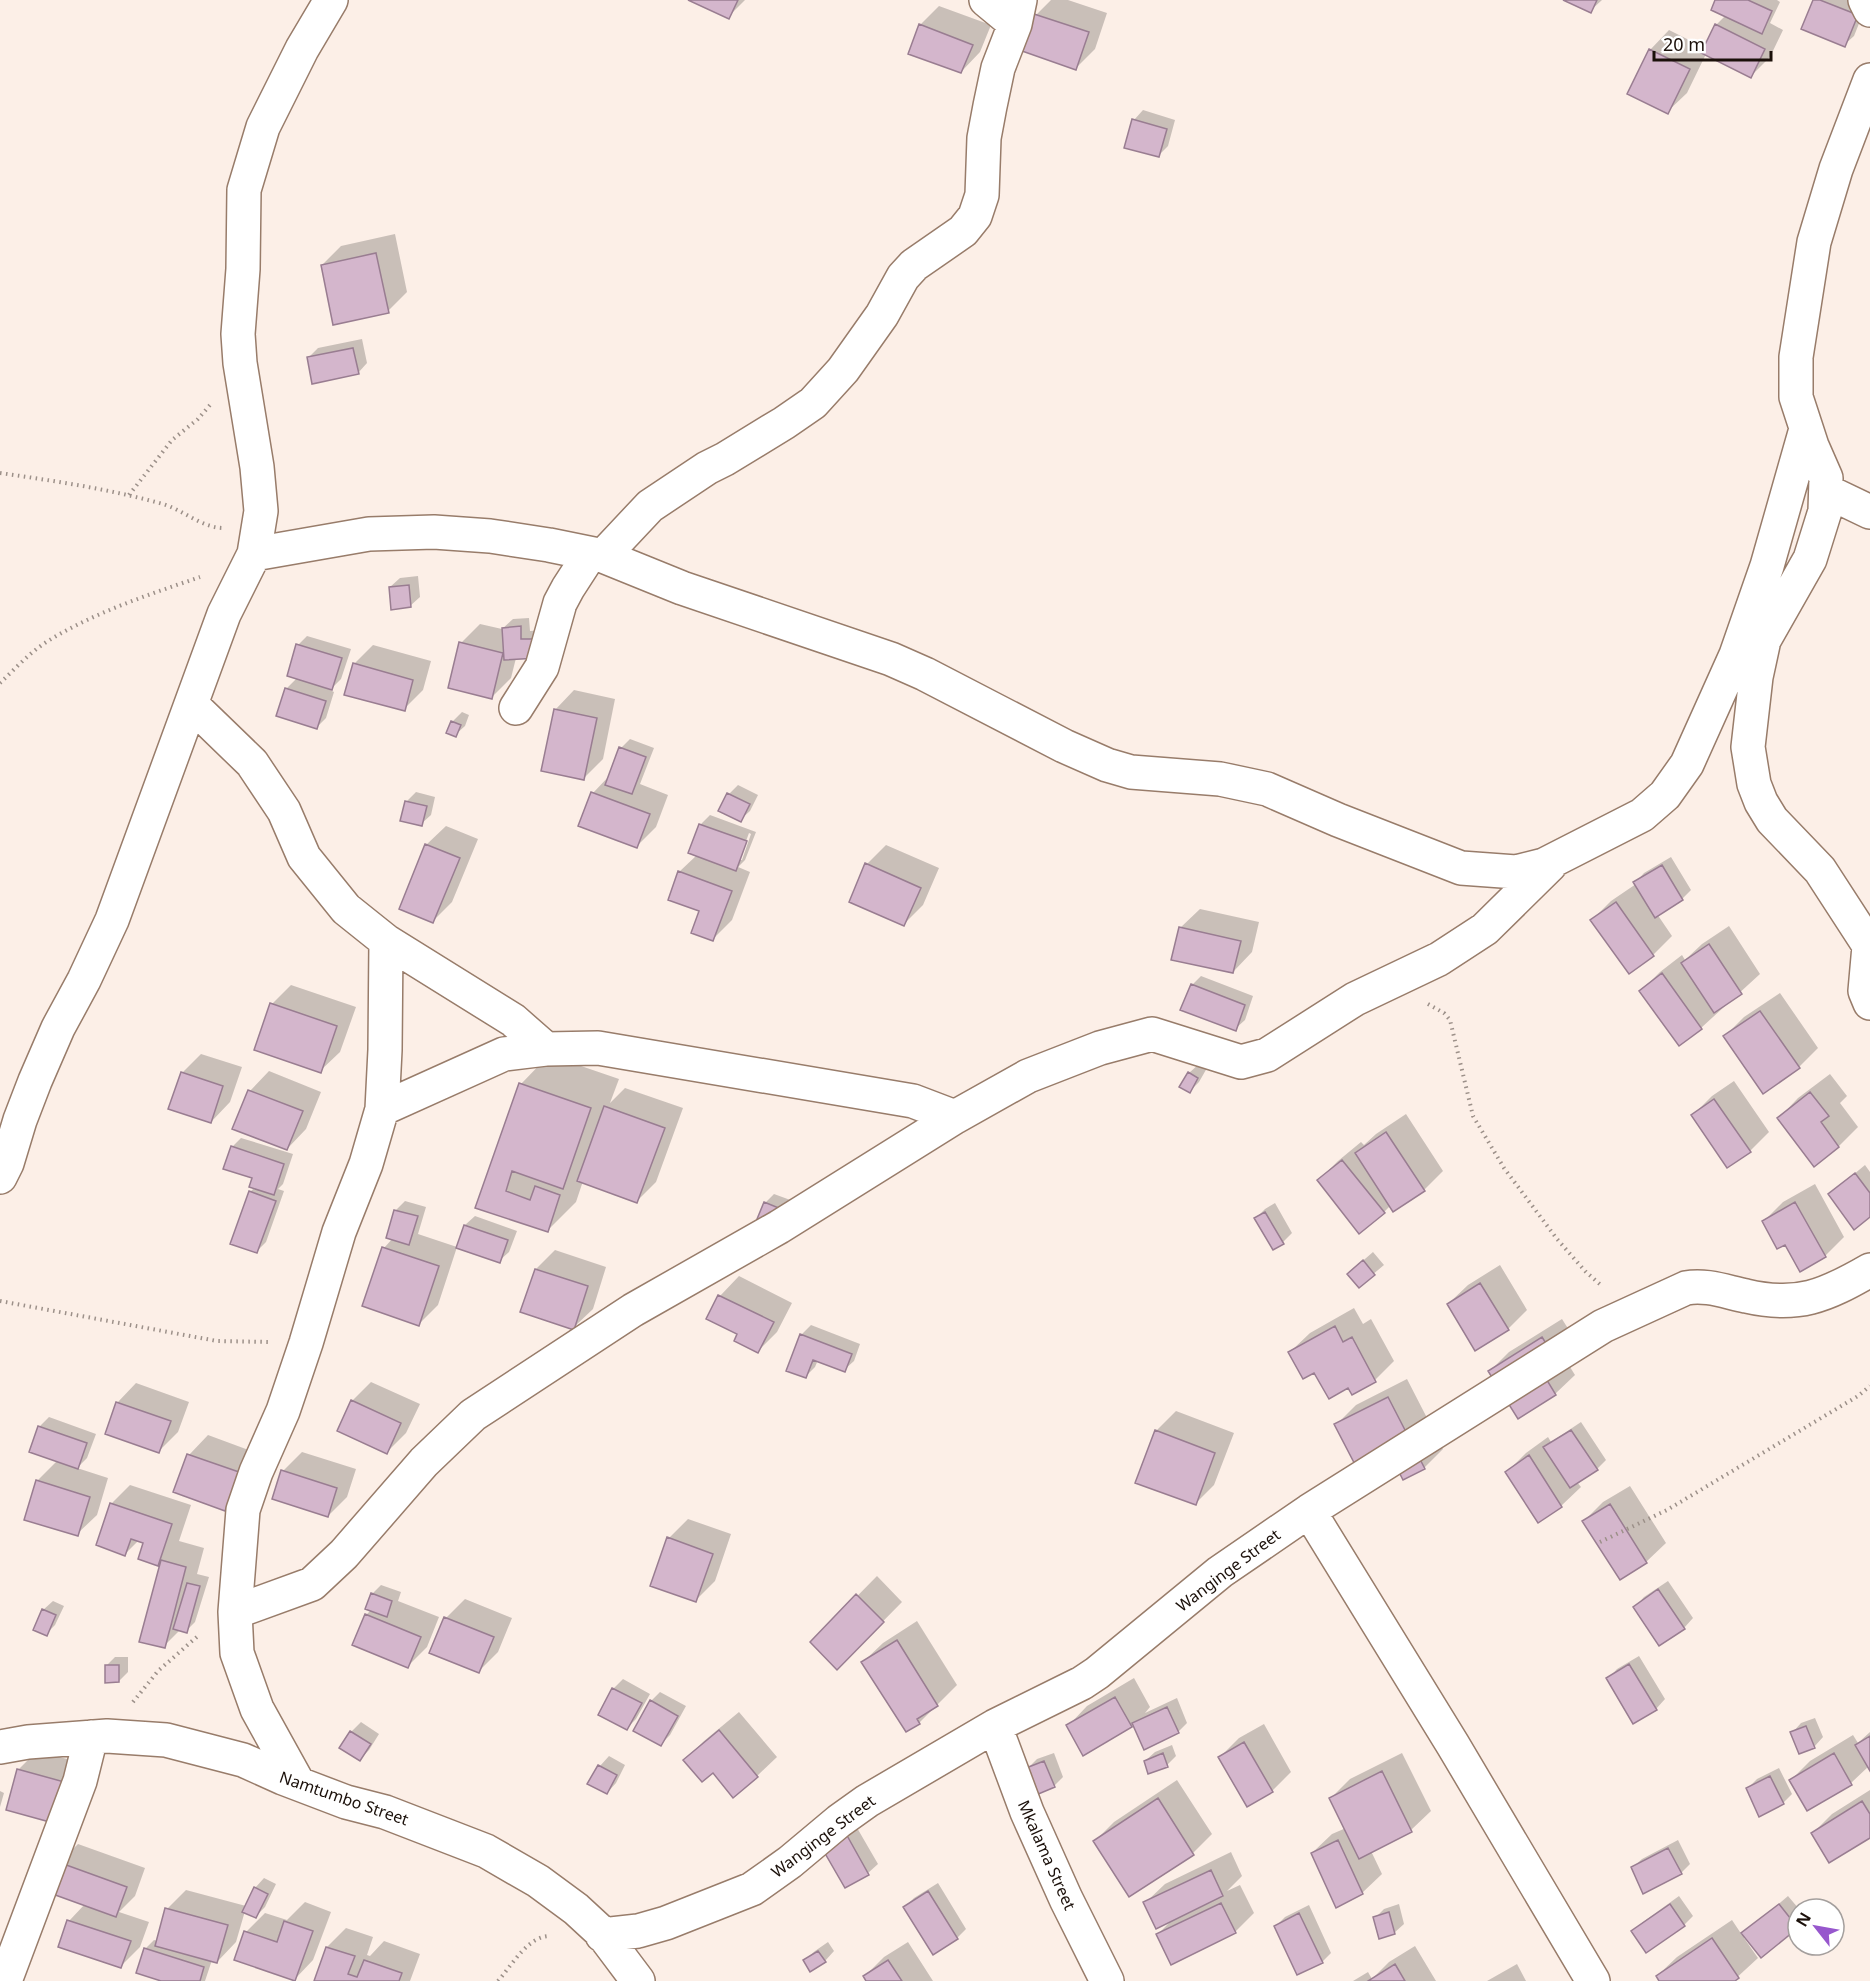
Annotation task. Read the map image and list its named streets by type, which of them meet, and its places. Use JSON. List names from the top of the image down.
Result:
{
  "streets": {
    "street": ["Wanginge Street", "Namtumbo Street", "Mkalama Street"]
  },
  "crossings": [
    ["Wanginge Street", "Namtumbo Street"],
    ["Wanginge Street", "Mkalama Street"]
  ],
  "scale_bar": "20 m",
  "north": "top left"
}
